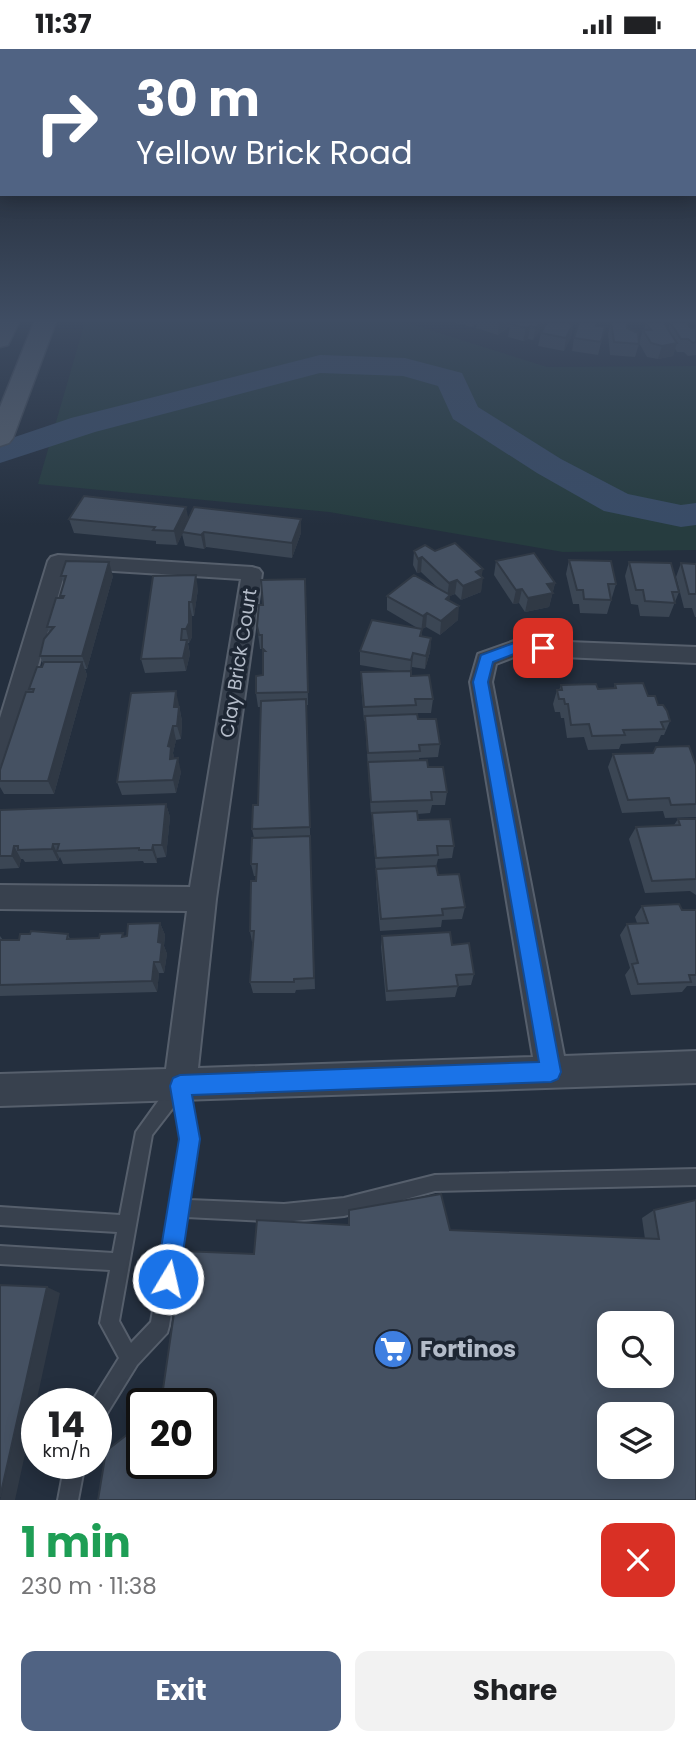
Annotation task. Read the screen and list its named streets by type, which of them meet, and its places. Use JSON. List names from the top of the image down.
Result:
{
  "streets": {
    "street": ["Clay Brick Court"]
  },
  "places": {
    "supermarket": ["Fortinos"]
  },
  "page": {
    "status": "11:37",
    "turn": ["30 m", "Yellow Brick Road"],
    "speed": "14 km/h",
    "limit": "20",
    "heading": ["1 min", "230 m · 11:38"],
    "buttons": ["Exit", "Share"]
  }
}
